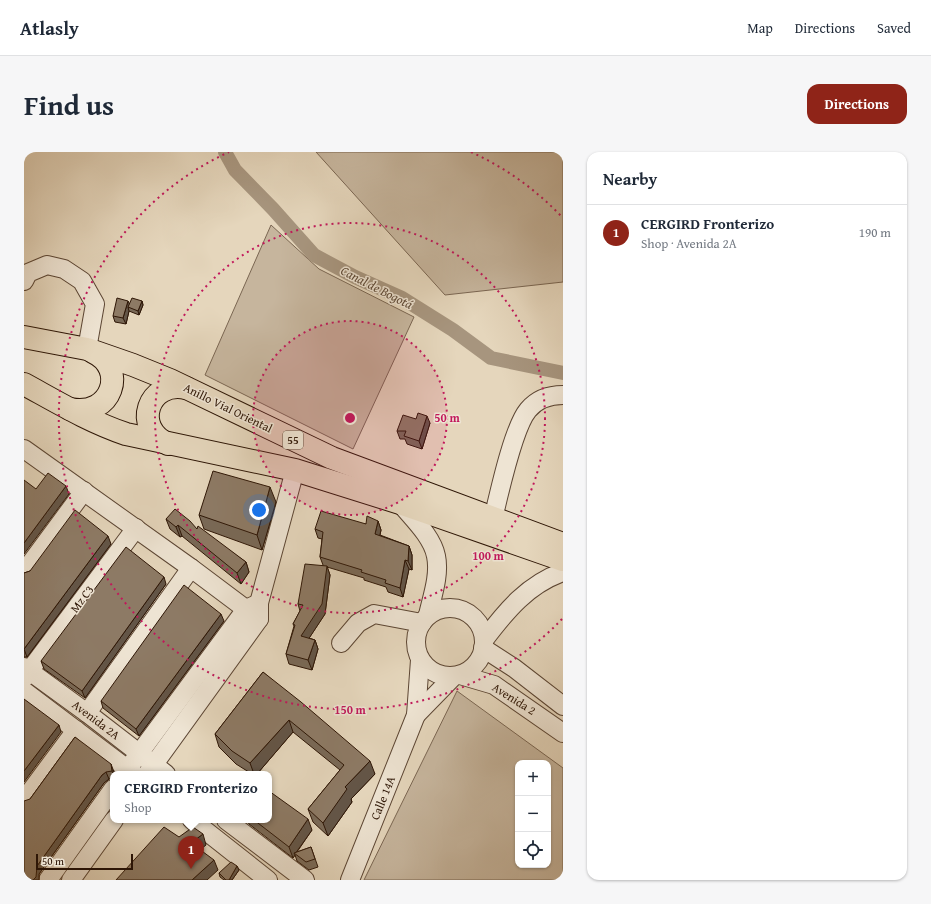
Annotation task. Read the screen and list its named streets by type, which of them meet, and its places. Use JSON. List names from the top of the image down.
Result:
{
  "streets": {
    "highway": ["Anillo Vial Oriental", "55"],
    "street": [
      "Mz C3",
      "Avenida 2",
      "Avenida 2A",
      "Calle 14A"
    ]
  },
  "crossings": [
    ["Mz C3", "Avenida 2A"],
    ["Avenida 2", "Calle 14A"]
  ],
  "water": ["Canal de Bogotá"],
  "scale_bar": "50 m",
  "page": {
    "header": "Atlasly",
    "nav": ["Map", "Directions", "Saved"],
    "title": "Find us",
    "buttons": "Directions",
    "heading": "Nearby",
    "list": [
      {
        "mark": "1",
        "name": "CERGIRD Fronterizo",
        "note": "Shop · Avenida 2A",
        "value": "190 m"
      }
    ],
    "map_buttons": ["+", "−"],
    "popup": ["CERGIRD Fronterizo", "Shop"],
    "pins": "1",
    "scale": "50 m"
  },
  "rings": ["50 m", "100 m", "150 m"]
}
